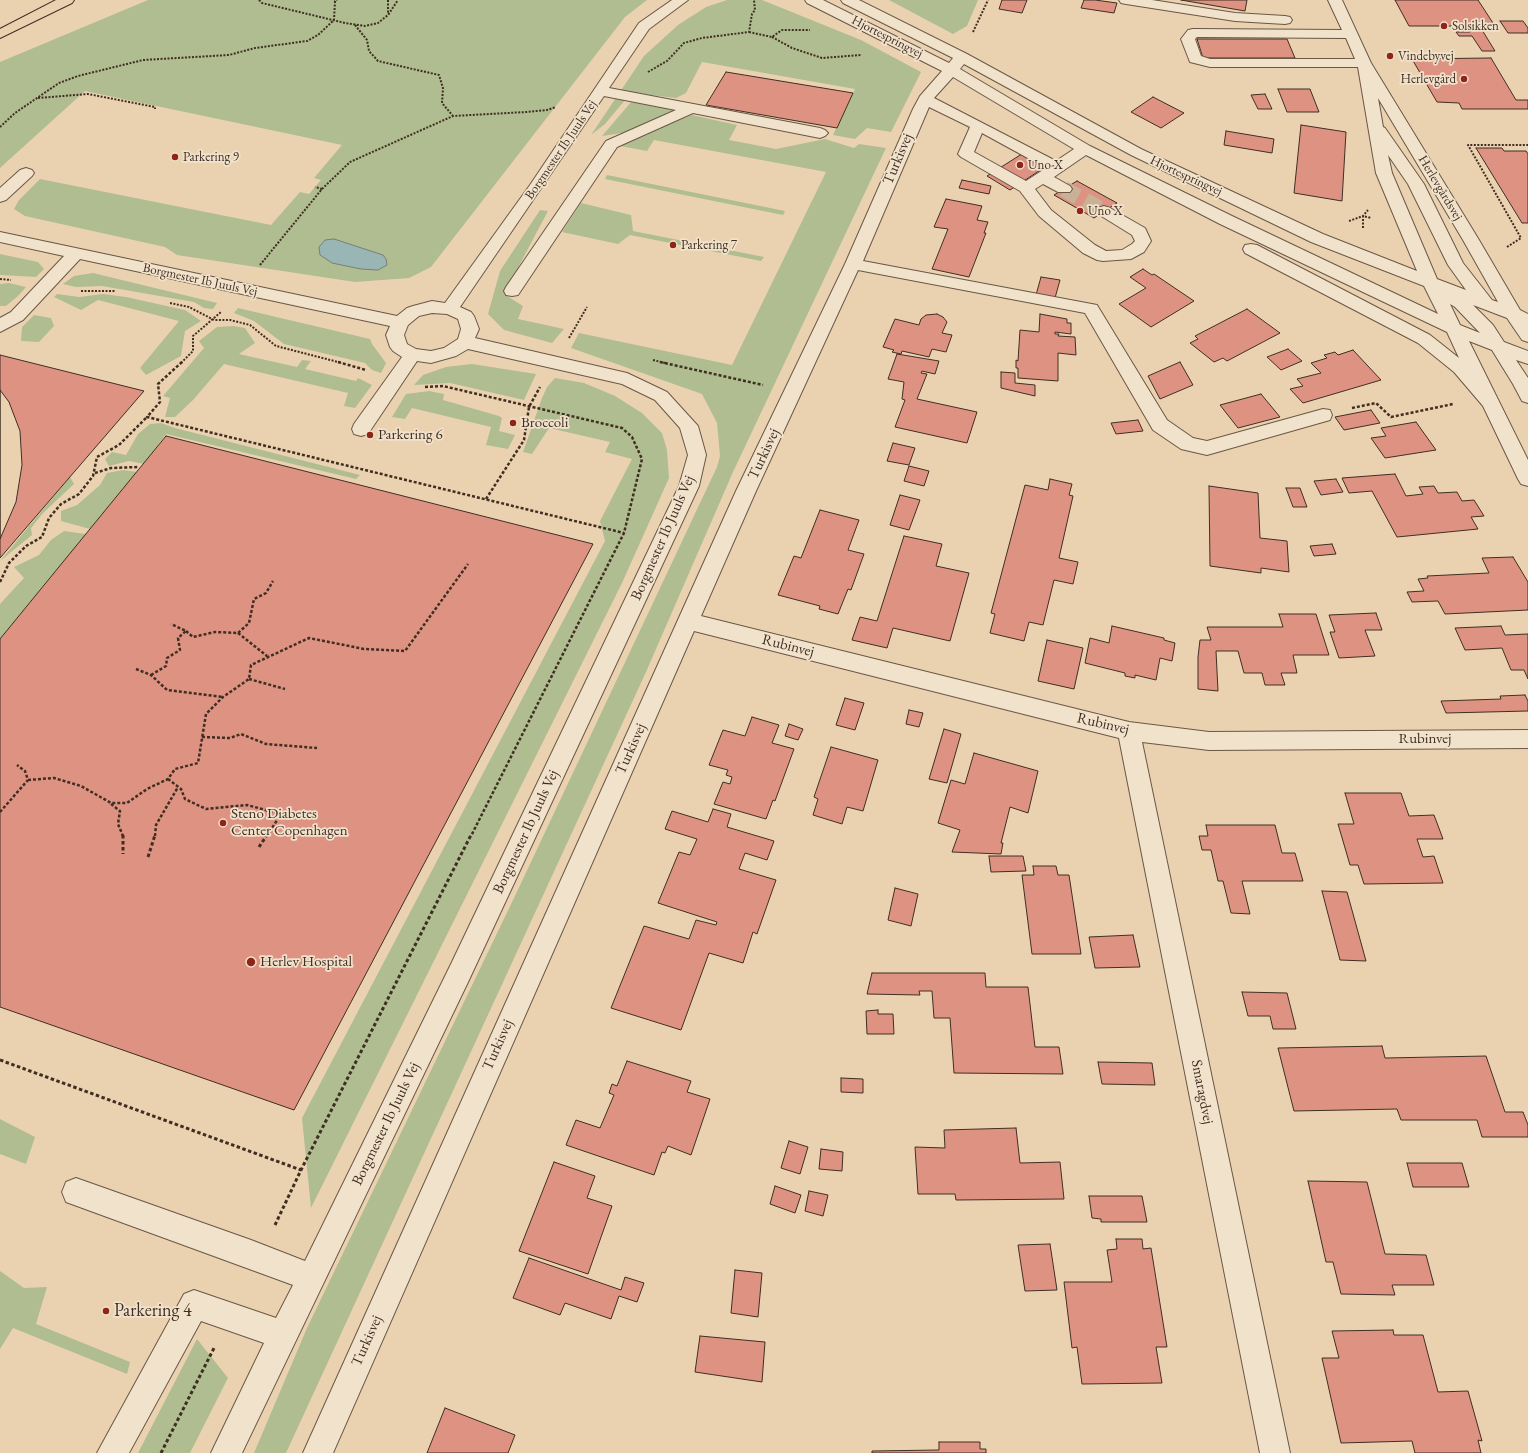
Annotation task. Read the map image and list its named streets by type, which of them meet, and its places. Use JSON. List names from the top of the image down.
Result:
{
  "streets": {
    "street": [
      "Hjortespringvej",
      "Borgmester Ib Juuls Vej",
      "Turkisvej",
      "Herlevgårdsvej",
      "Rubinvej",
      "Smaragdvej"
    ]
  },
  "crossings": [
    ["Hjortespringvej", "Turkisvej"],
    ["Hjortespringvej", "Herlevgårdsvej"],
    ["Turkisvej", "Rubinvej"],
    ["Rubinvej", "Smaragdvej"]
  ],
  "places": [
    "Solsikken",
    "Vindebyvej",
    "Herlevgård",
    "Parkering 9",
    "Uno-X",
    "Uno X",
    "Parkering 7",
    "Broccoli",
    "Parkering 6",
    "Steno Diabetes Center Copenhagen",
    "Herlev Hospital",
    "Parkering 4"
  ]
}
